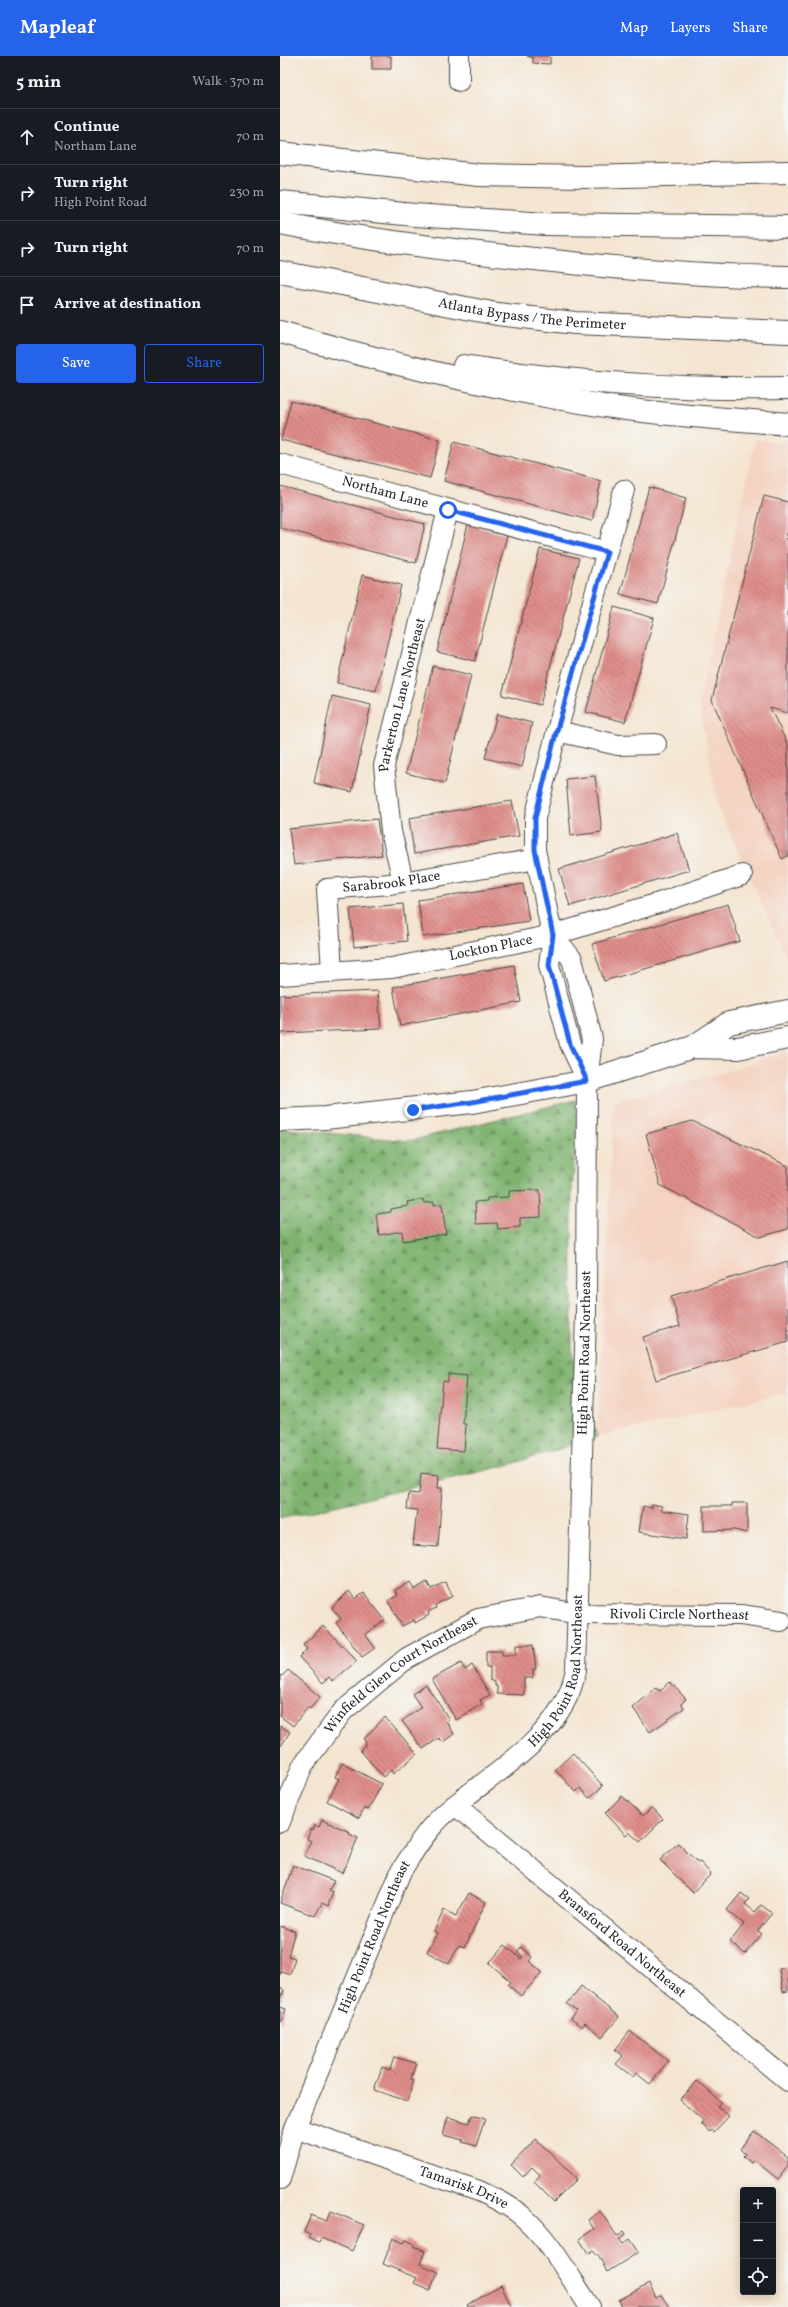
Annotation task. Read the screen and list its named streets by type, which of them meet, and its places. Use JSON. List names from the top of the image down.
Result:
{
  "streets": {
    "main road": ["Atlanta Bypass / The Perimeter"],
    "street": [
      "Northam Lane",
      "Parkerton Lane Northeast",
      "Sarabrook Place",
      "Lockton Place",
      "High Point Road Northeast",
      "Rivoli Circle Northeast",
      "Winfield Glen Court Northeast",
      "Bransford Road Northeast",
      "Tamarisk Drive"
    ]
  },
  "crossings": [
    ["Northam Lane", "Parkerton Lane Northeast"],
    ["Parkerton Lane Northeast", "Sarabrook Place"],
    ["Sarabrook Place", "Lockton Place"],
    ["Lockton Place", "High Point Road Northeast"],
    ["High Point Road Northeast", "Rivoli Circle Northeast"],
    ["High Point Road Northeast", "Winfield Glen Court Northeast"],
    ["High Point Road Northeast", "Bransford Road Northeast"],
    ["High Point Road Northeast", "Tamarisk Drive"],
    ["Rivoli Circle Northeast", "Winfield Glen Court Northeast"]
  ],
  "page": {
    "header": "Mapleaf",
    "nav": ["Map", "Layers", "Share"],
    "heading": ["5 min", "Walk · 370 m"],
    "list": [
      ["Continue", "Northam Lane", "70 m"],
      ["Turn right", "High Point Road", "230 m"],
      ["Turn right", "70 m"],
      "Arrive at destination"
    ],
    "buttons": ["Save", "Share"],
    "map_buttons": ["+", "−"]
  }
}
